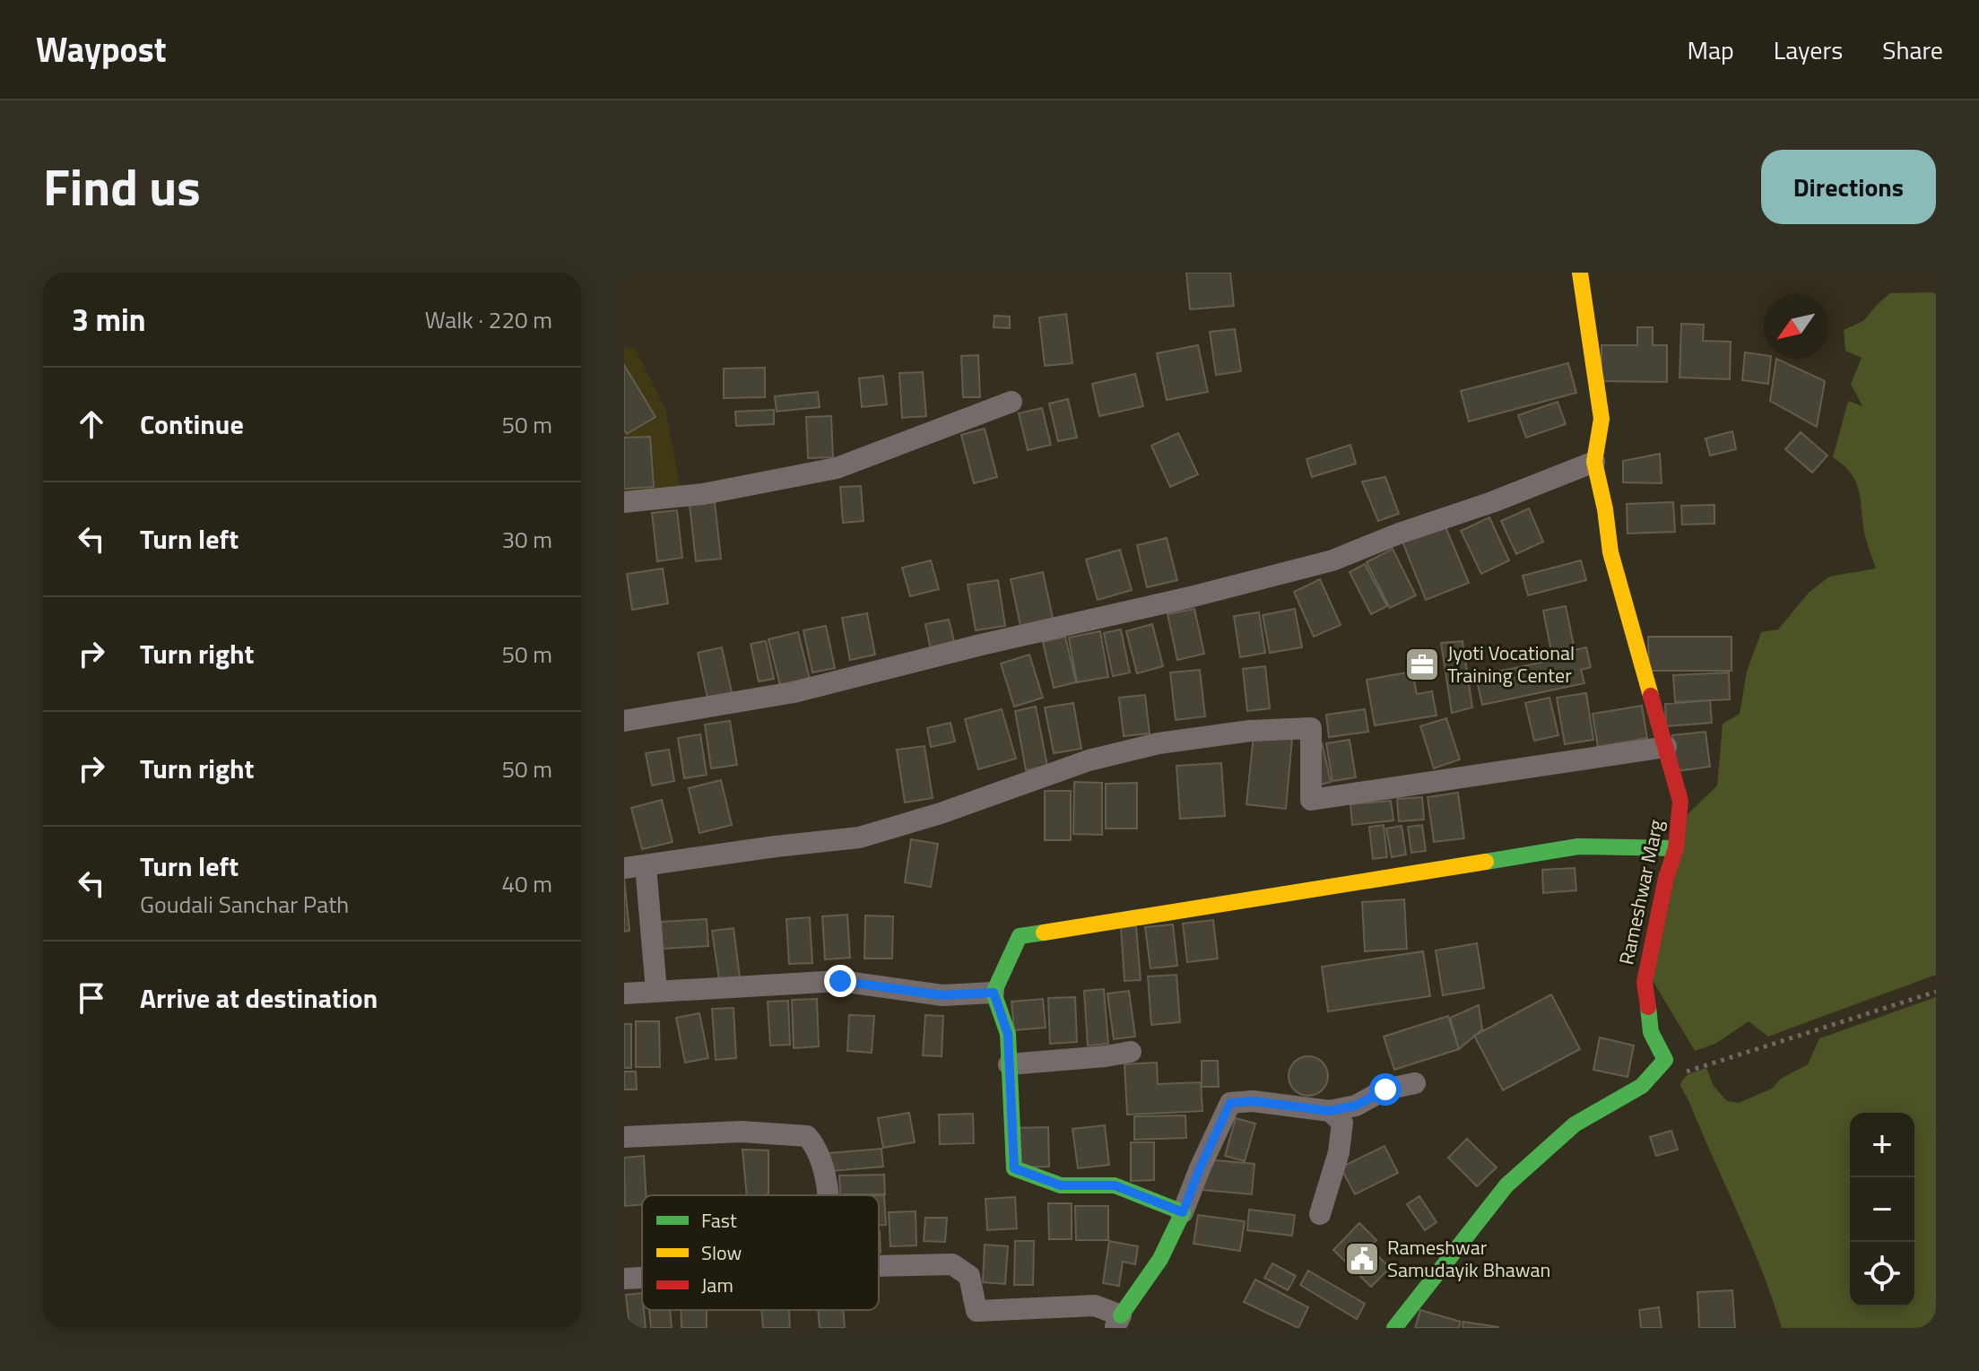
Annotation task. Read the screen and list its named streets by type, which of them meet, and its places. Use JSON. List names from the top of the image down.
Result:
{
  "streets": {
    "street": ["Rameshwar Marg"]
  },
  "places": {
    "office": ["Jyoti Vocational Training Center"],
    "public building": ["Rameshwar Samudayik Bhawan"]
  },
  "legend": ["Fast", "Slow", "Jam"],
  "north": "bottom left",
  "page": {
    "header": "Waypost",
    "nav": ["Map", "Layers", "Share"],
    "title": "Find us",
    "buttons": "Directions",
    "heading": ["3 min", "Walk · 220 m"],
    "list": [
      ["Continue", "50 m"],
      ["Turn left", "30 m"],
      ["Turn right", "50 m"],
      ["Turn right", "50 m"],
      ["Turn left", "Goudali Sanchar Path", "40 m"],
      "Arrive at destination"
    ],
    "map_buttons": ["+", "−"]
  }
}
